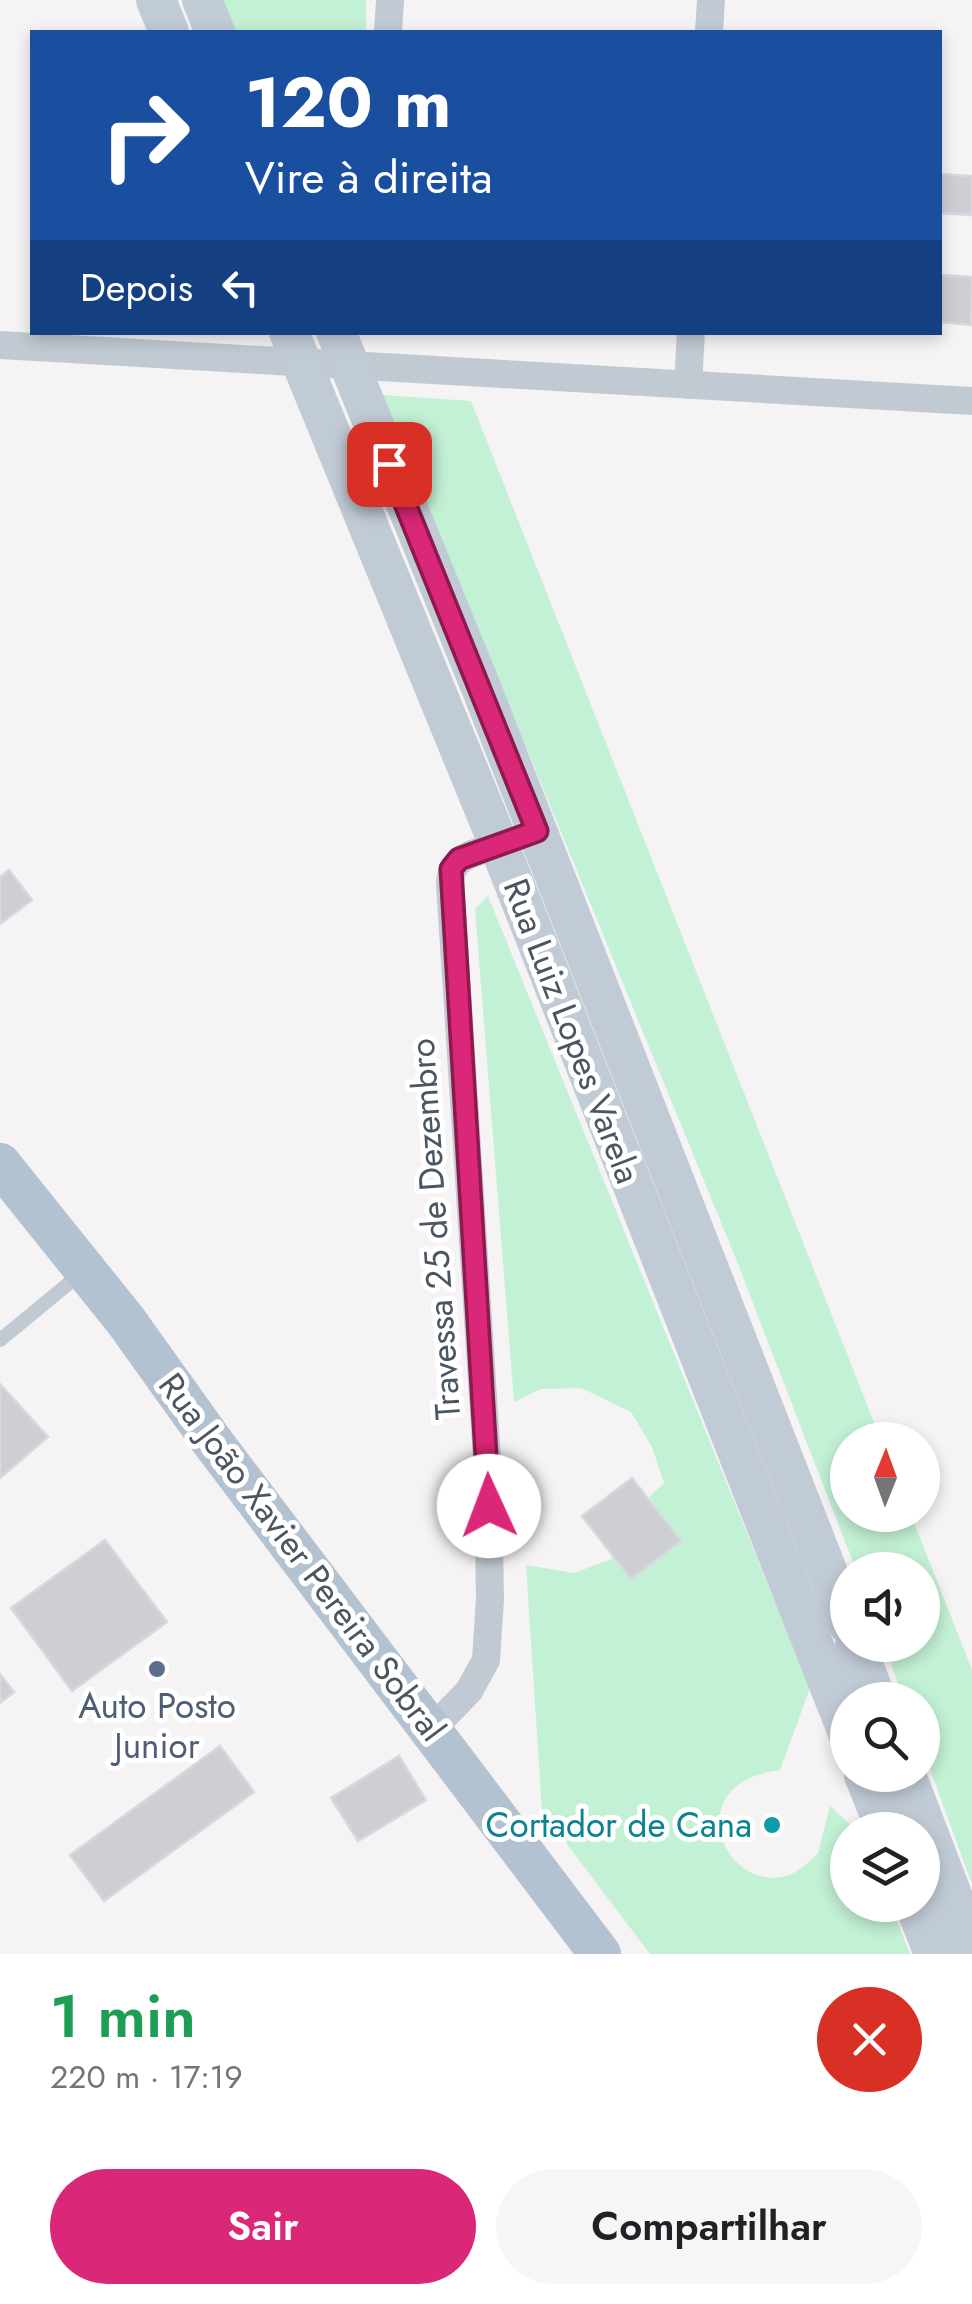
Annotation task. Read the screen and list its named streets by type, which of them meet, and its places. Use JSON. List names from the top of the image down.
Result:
{
  "streets": {
    "main road": ["Rua Luiz Lopes Varela", "Rua João Xavier Pereira Sobral"],
    "street": ["Travessa 25 de Dezembro"]
  },
  "crossings": [
    ["Rua Luiz Lopes Varela", "Travessa 25 de Dezembro"],
    ["Travessa 25 de Dezembro", "Rua João Xavier Pereira Sobral"]
  ],
  "places": ["Auto Posto Junior", "Cortador de Cana"],
  "north": "top",
  "page": {
    "turn": ["120 m", "Vire à direita"],
    "then": "Depois",
    "heading": ["1 min", "220 m · 17:19"],
    "buttons": ["Sair", "Compartilhar"]
  }
}
